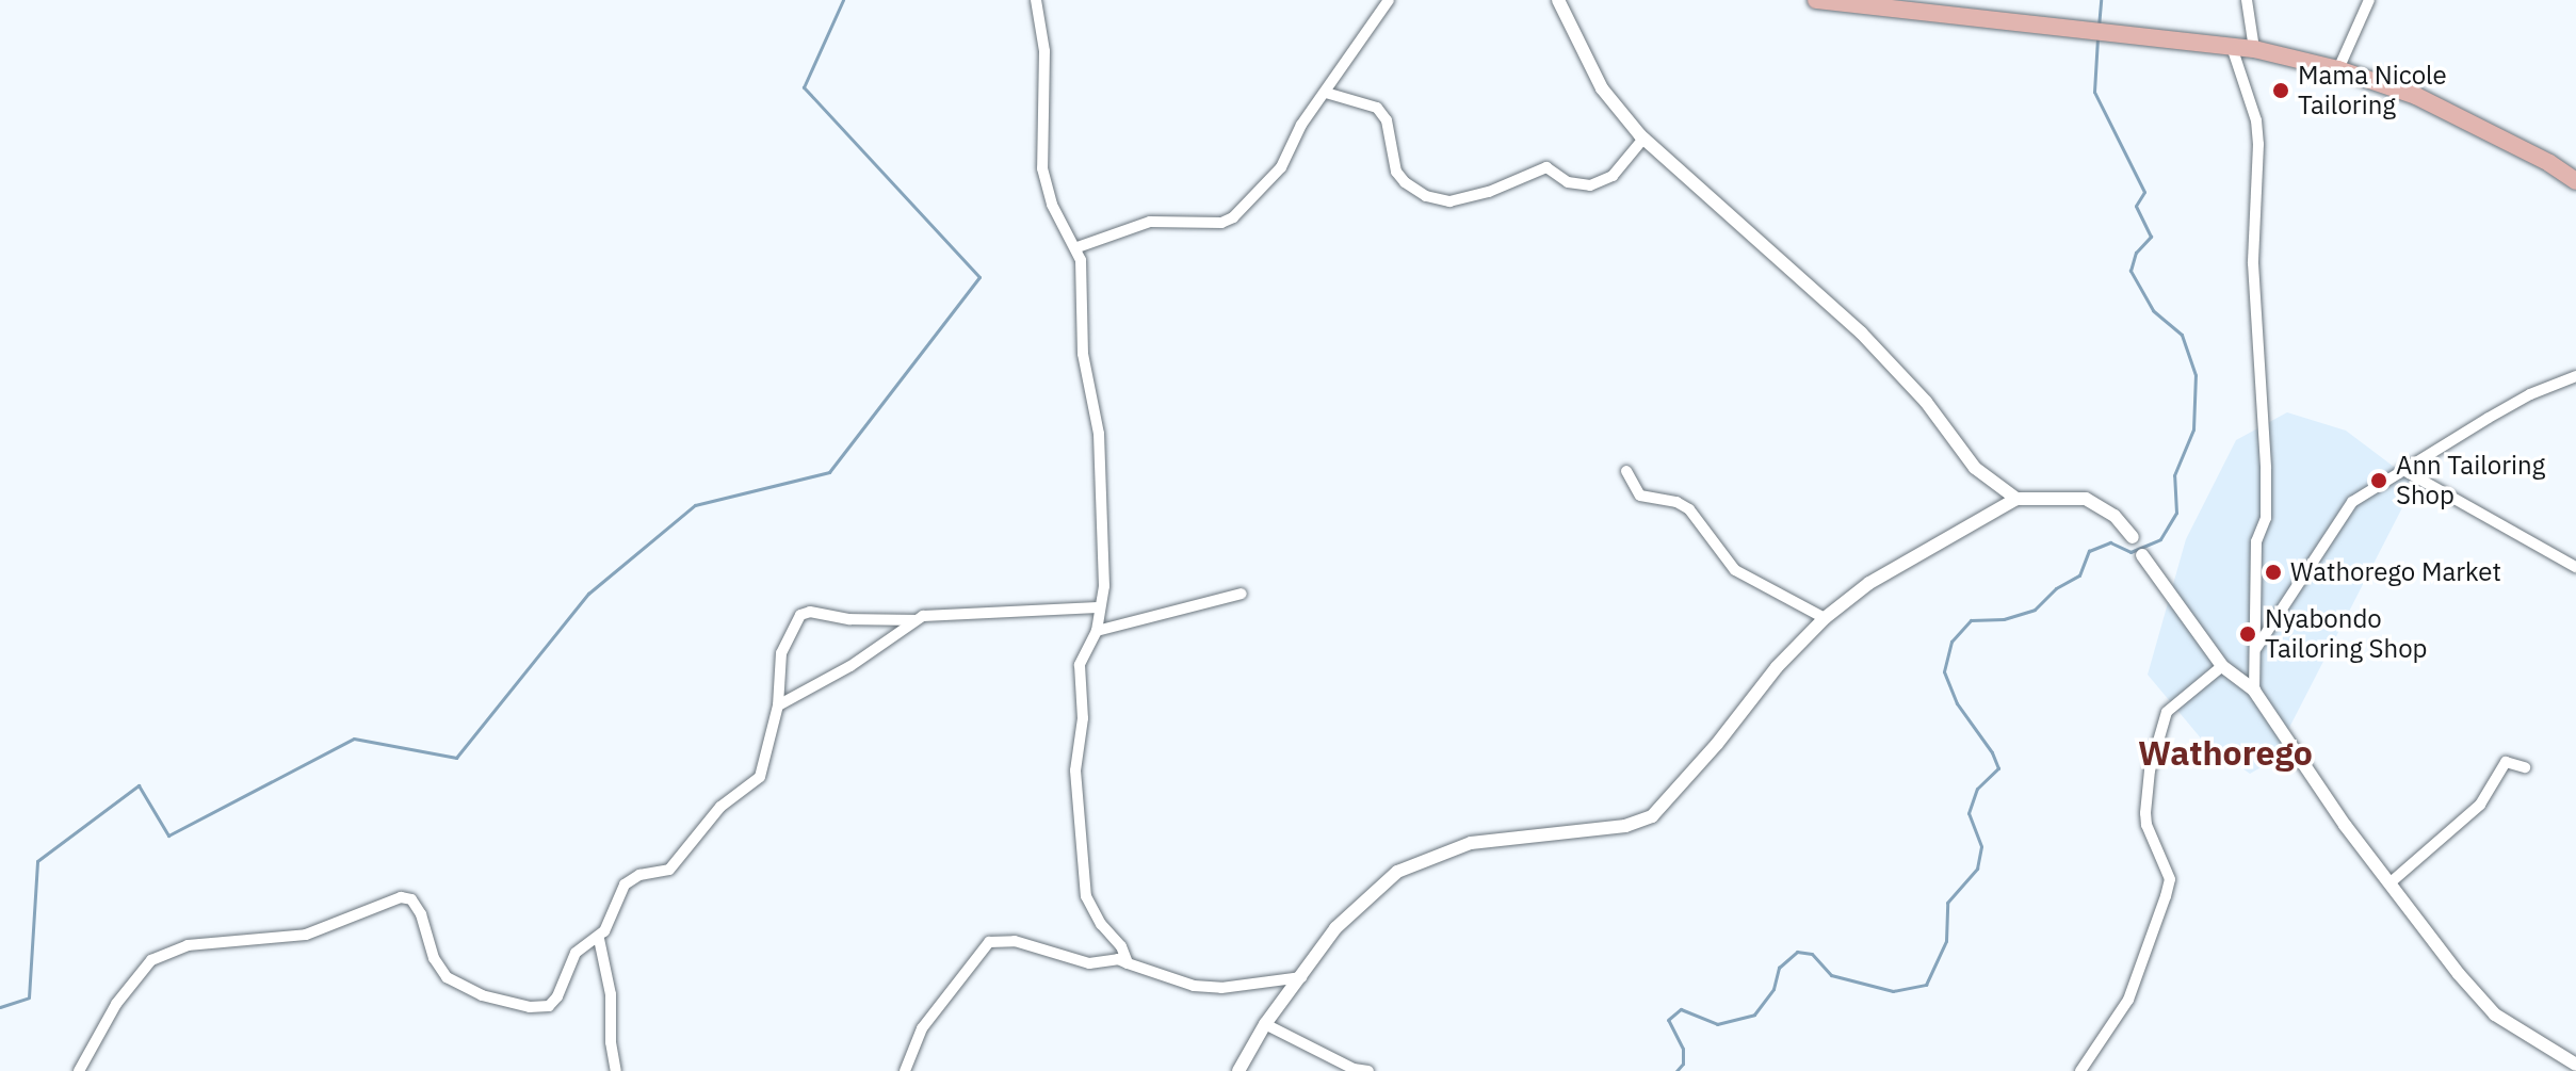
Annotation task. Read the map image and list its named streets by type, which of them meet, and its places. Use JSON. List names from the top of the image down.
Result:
{
  "districts": ["Wathorego"],
  "places": [
    "Mama Nicole Tailoring",
    "Ann Tailoring Shop",
    "Wathorego Market",
    "Nyabondo Tailoring Shop"
  ]
}
